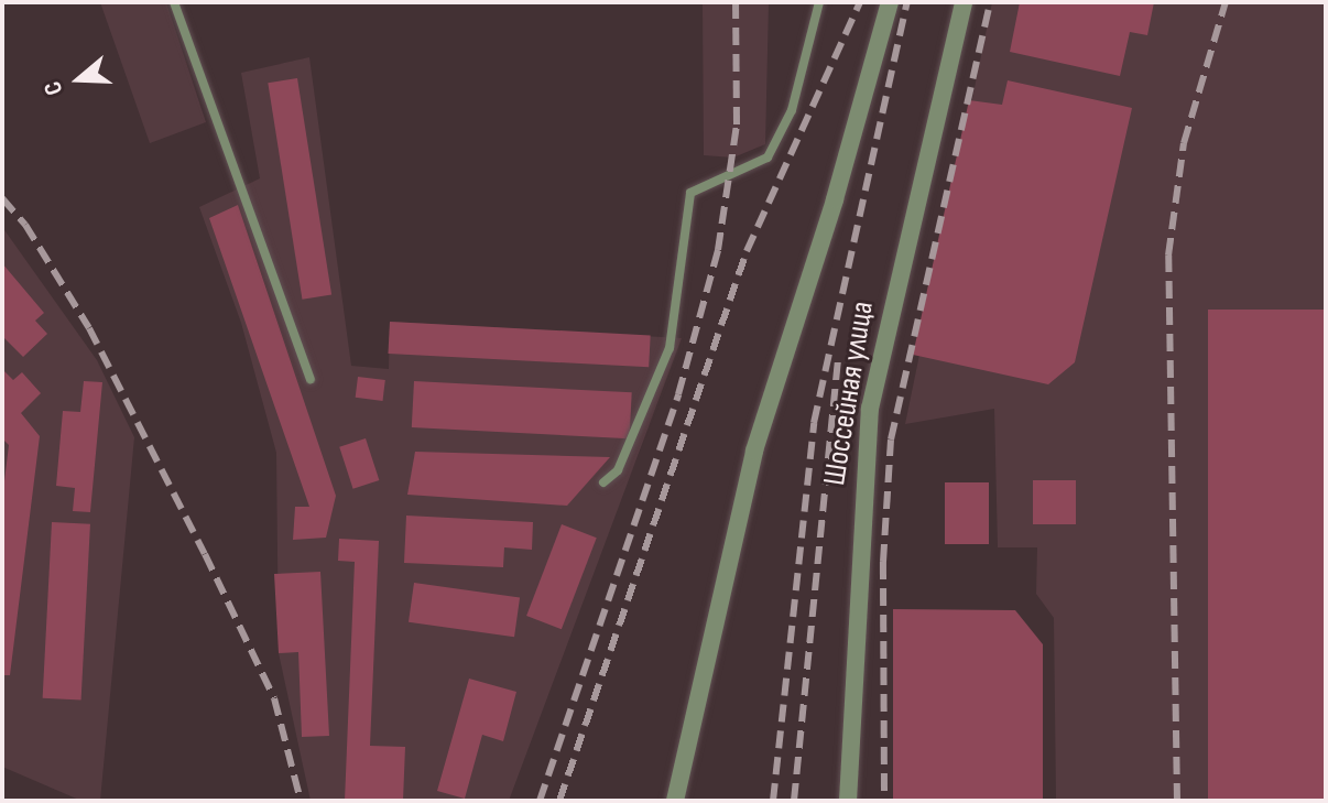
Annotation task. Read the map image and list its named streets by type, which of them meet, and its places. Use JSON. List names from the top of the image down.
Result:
{
  "streets": {
    "street": ["Шоссейная улица"]
  },
  "north": "left"
}
